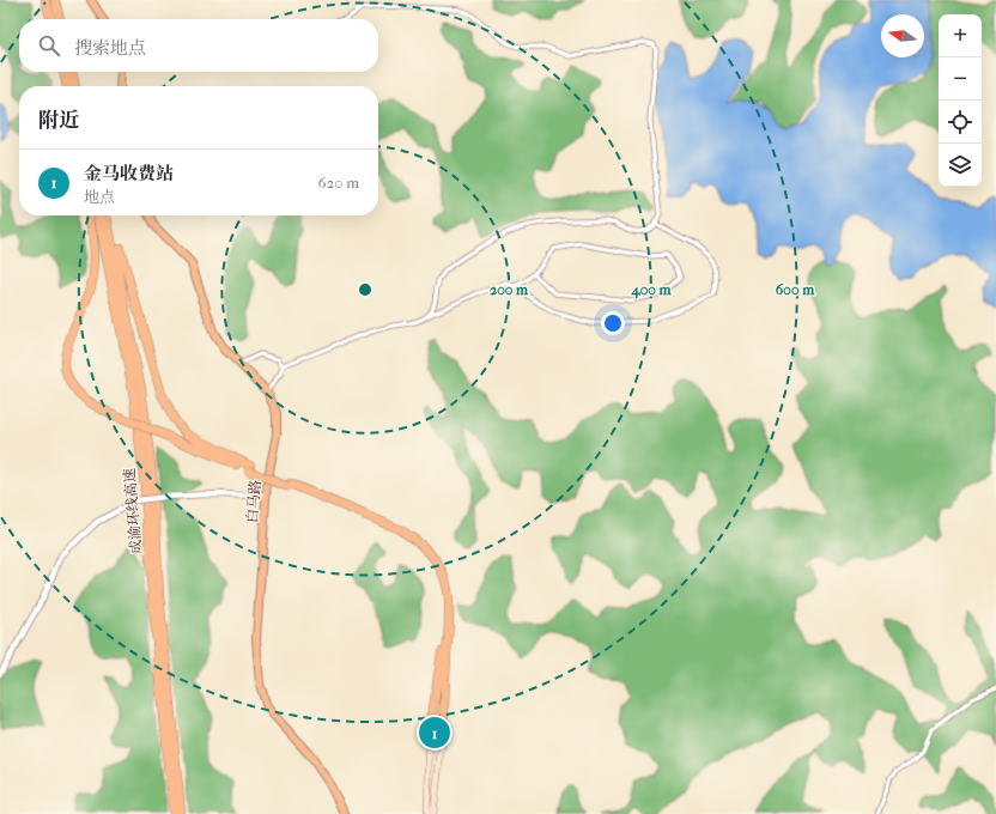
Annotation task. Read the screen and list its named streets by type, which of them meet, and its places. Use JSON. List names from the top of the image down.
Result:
{
  "streets": {
    "highway": ["成渝环线高速"],
    "main road": ["白马路"]
  },
  "north": "left",
  "page": {
    "map_buttons": ["+", "−"],
    "search": "搜索地点",
    "heading": "附近",
    "list": [
      {
        "mark": "1",
        "name": "金马收费站",
        "note": "地点",
        "value": "620 m"
      }
    ],
    "pins": "1"
  },
  "rings": ["200 m", "400 m", "600 m"]
}
